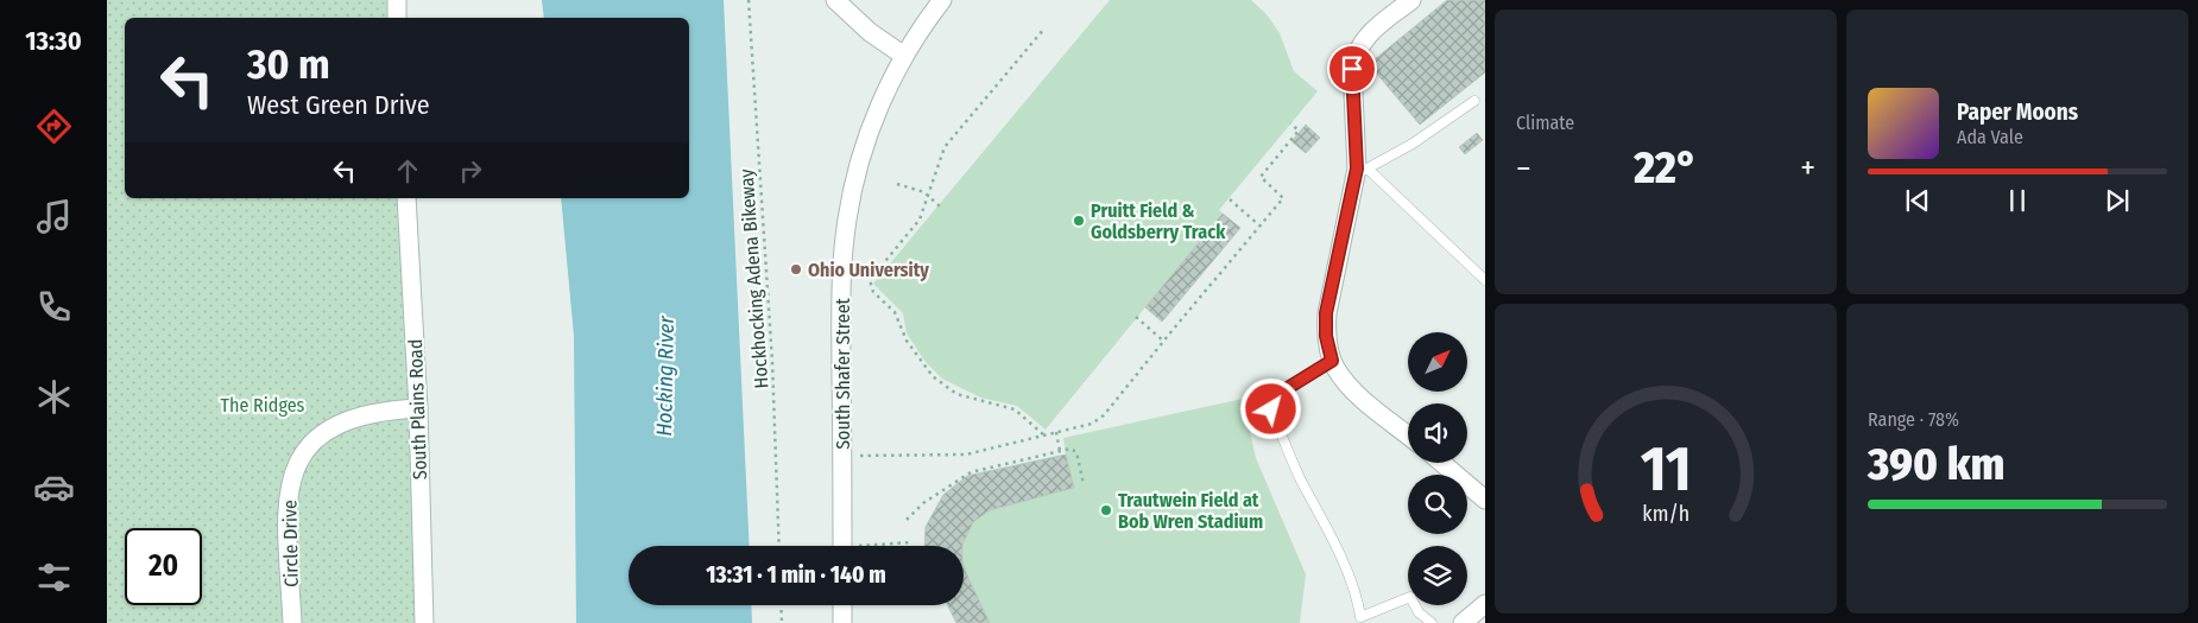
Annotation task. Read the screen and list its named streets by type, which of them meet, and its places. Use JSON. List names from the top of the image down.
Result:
{
  "streets": {
    "street": ["South Shafer Street", "South Plains Road", "Circle Drive"],
    "path": ["Hockhocking Adena Bikeway"]
  },
  "crossings": [
    ["South Plains Road", "Circle Drive"]
  ],
  "water": ["Hocking River"],
  "parks": ["The Ridges"],
  "places": ["Pruitt Field & Goldsberry Track", "Ohio University", "Trautwein Field at Bob Wren Stadium"],
  "north": "top right",
  "page": {
    "tabs": "13:30",
    "tile": [
      "Climate",
      ["Range · 78%", "390 km"]
    ],
    "turn": ["30 m", "West Green Drive"],
    "song": ["Paper Moons", "Ada Vale"],
    "heat": ["−", "22°", "+"],
    "limit": "20",
    "trip": "13:31 · 1 min · 140 m",
    "gauge": ["11", "km/h"]
  }
}
